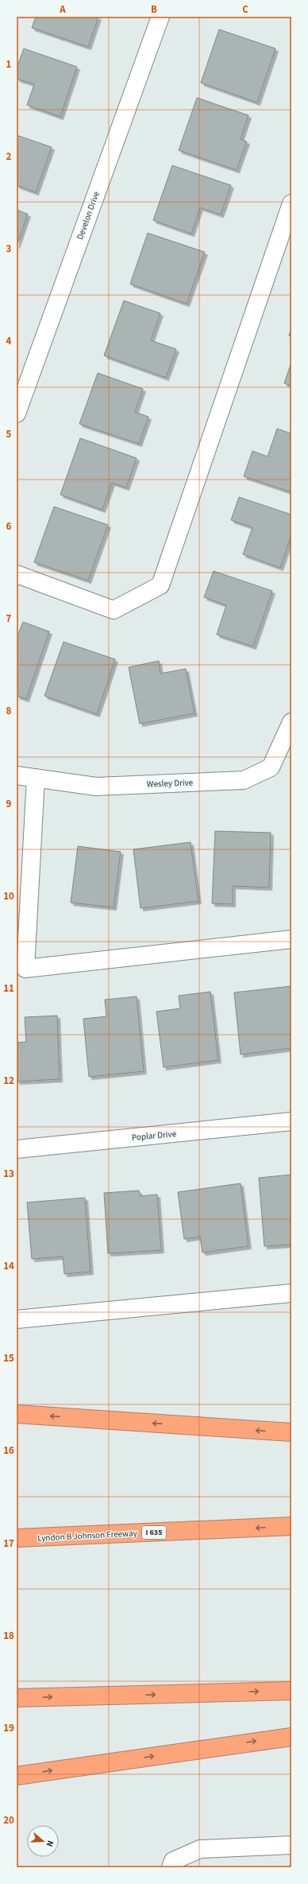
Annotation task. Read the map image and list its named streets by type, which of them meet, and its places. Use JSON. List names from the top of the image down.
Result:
{
  "streets": {
    "highway": ["I 635", "Lyndon B Johnson Freeway"],
    "street": ["Develon Drive", "Wesley Drive", "Poplar Drive"]
  },
  "north": "right",
  "grid": {
    "columns": ["A", "B", "C"],
    "rows": [
      "1",
      "2",
      "3",
      "4",
      "5",
      "6",
      "7",
      "8",
      "9",
      "10",
      "11",
      "12",
      "13",
      "14",
      "15",
      "16",
      "17",
      "18",
      "19",
      "20"
    ]
  }
}
